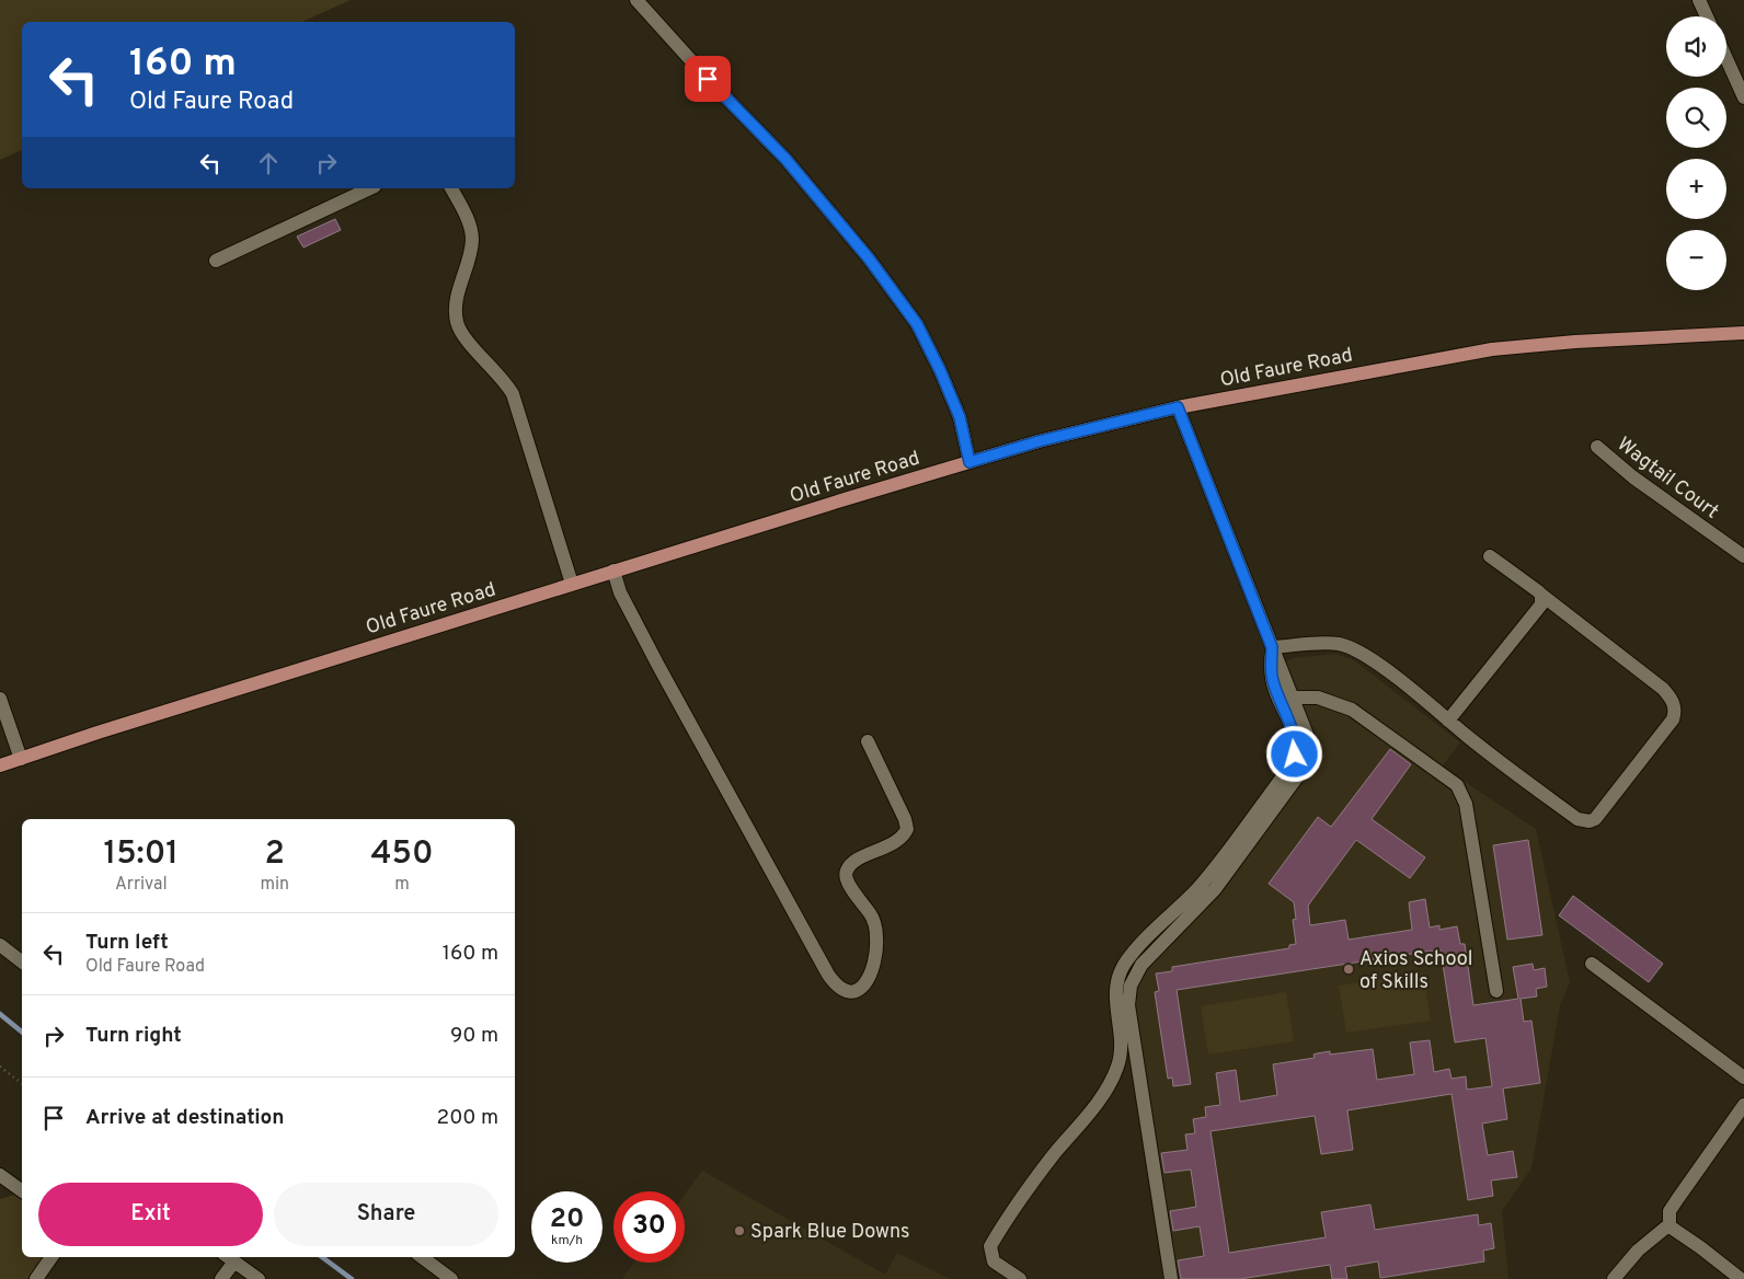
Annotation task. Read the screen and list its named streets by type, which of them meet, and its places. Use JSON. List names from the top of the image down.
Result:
{
  "streets": {
    "main road": ["Old Faure Road"],
    "street": ["Wagtail Court"]
  },
  "places": ["Axios School of Skills", "Spark Blue Downs"],
  "page": {
    "map_buttons": ["+", "−"],
    "turn": ["160 m", "Old Faure Road"],
    "eta": [
      "15:01",
      "Arrival",
      "2",
      "min",
      "450",
      "m"
    ],
    "list": [
      {
        "name": "Turn left",
        "note": "Old Faure Road",
        "value": "160 m"
      },
      {
        "name": "Turn right",
        "value": "90 m"
      },
      {
        "name": "Arrive at destination",
        "value": "200 m"
      }
    ],
    "buttons": ["Exit", "Share"],
    "speed": "20 km/h",
    "limit": "30"
  }
}
